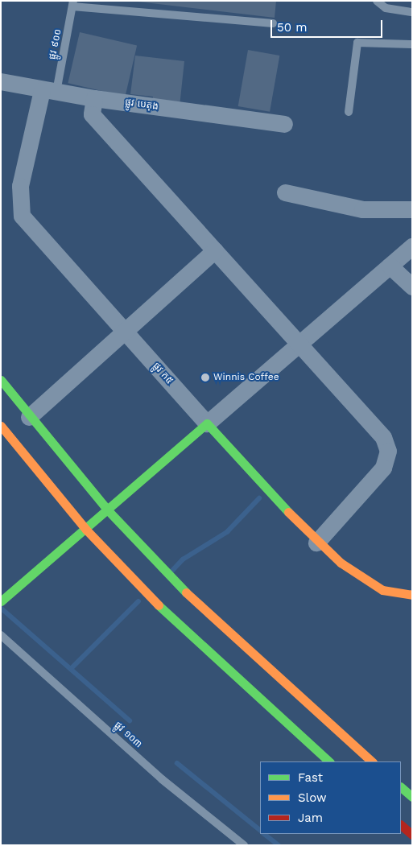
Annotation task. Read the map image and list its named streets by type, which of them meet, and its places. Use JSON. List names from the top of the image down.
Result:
{
  "streets": {
    "street": ["ផ្លូវ បេតុង", "ផ្លូវ ក៥"],
    "lane": ["ផ្លូវ ៩០០", "ផ្លូវ ១០៣"]
  },
  "crossings": [
    ["ផ្លូវ ៩០០", "ផ្លូវ បេតុង"],
    ["ផ្លូវ ៩០០", "ផ្លូវ ក៥"],
    ["ផ្លូវ បេតុង", "ផ្លូវ ក៥"]
  ],
  "places": ["Winnis Coffee"],
  "legend": ["Fast", "Slow", "Jam"],
  "scale_bar": "50 m"
}
